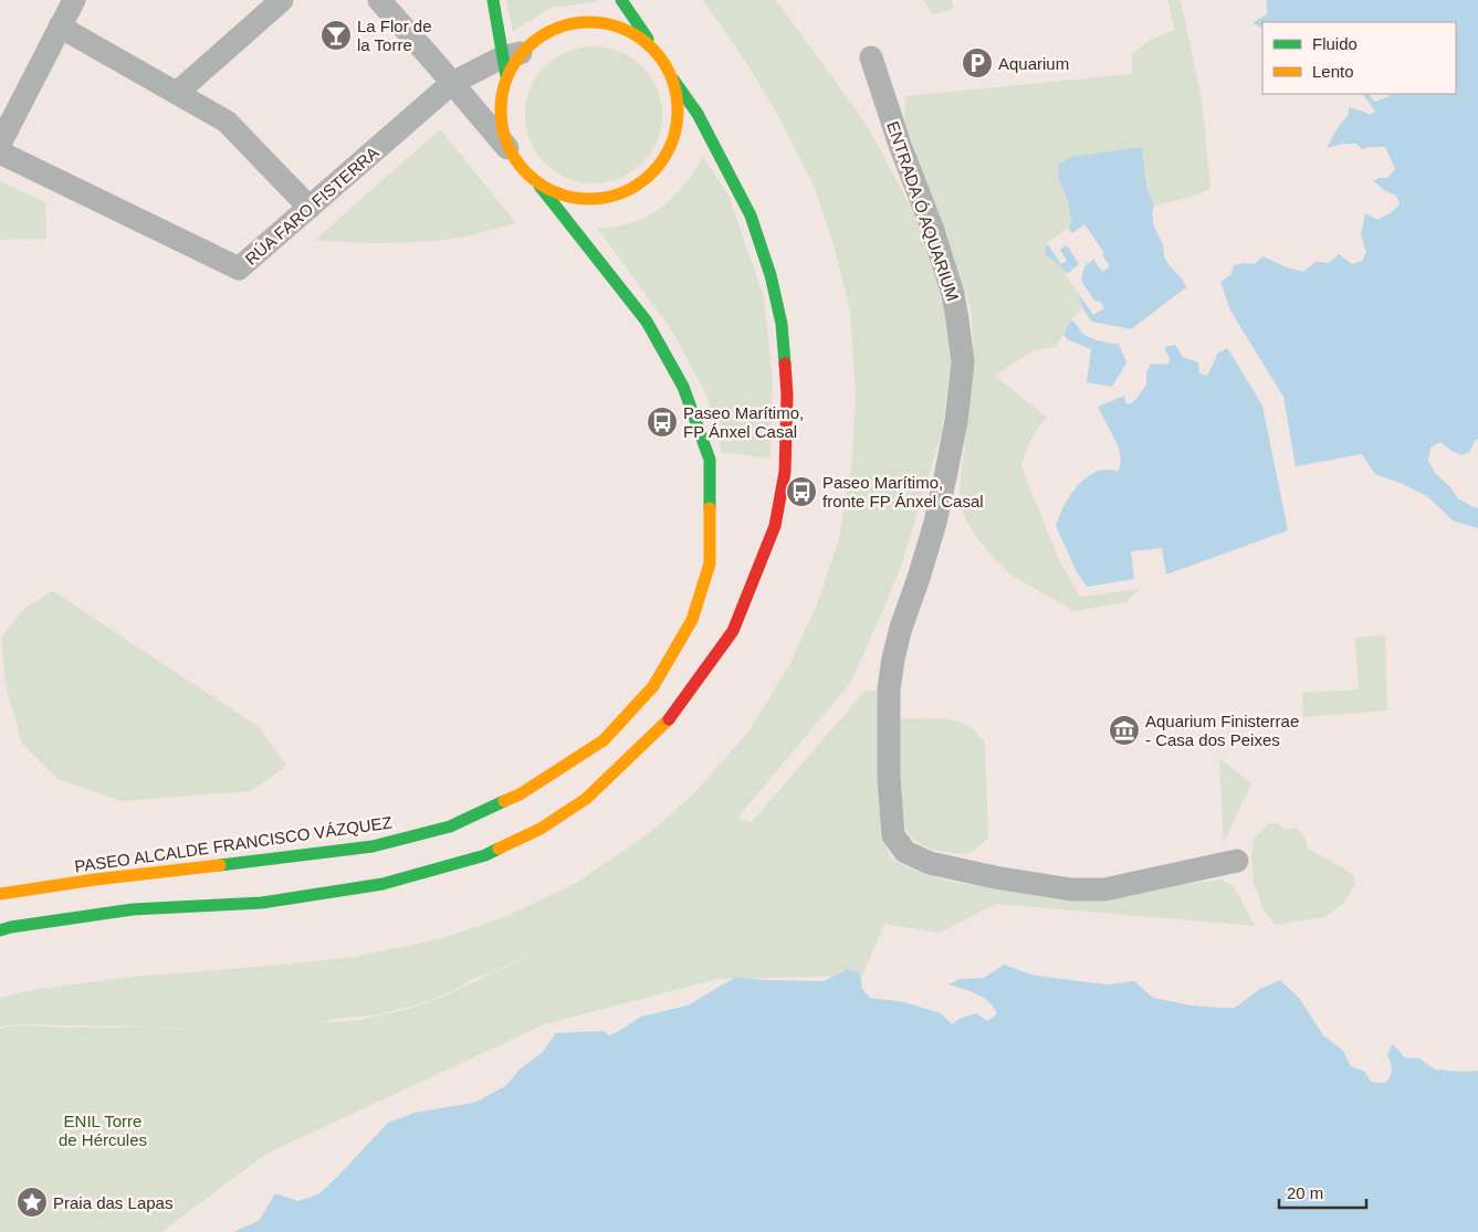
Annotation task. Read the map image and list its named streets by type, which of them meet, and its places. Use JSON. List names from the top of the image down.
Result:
{
  "streets": {
    "main road": ["PASEO ALCALDE FRANCISCO VÁZQUEZ"],
    "street": ["RÚA FARO FISTERRA", "ENTRADA Ó AQUARIUM"]
  },
  "crossings": [
    ["RÚA FARO FISTERRA", "PASEO ALCALDE FRANCISCO VÁZQUEZ"]
  ],
  "parks": ["ENIL Torre de Hércules"],
  "places": {
    "bar": ["La Flor de la Torre"],
    "parking": ["Aquarium"],
    "bus stop": ["Paseo Marítimo, FP Ánxel Casal", "Paseo Marítimo, fronte FP Ánxel Casal"],
    "museum": ["Aquarium Finisterrae - Casa dos Peixes"],
    "place": ["Praia das Lapas"]
  },
  "legend": ["Fluido", "Lento"],
  "scale_bar": "20 m"
}
